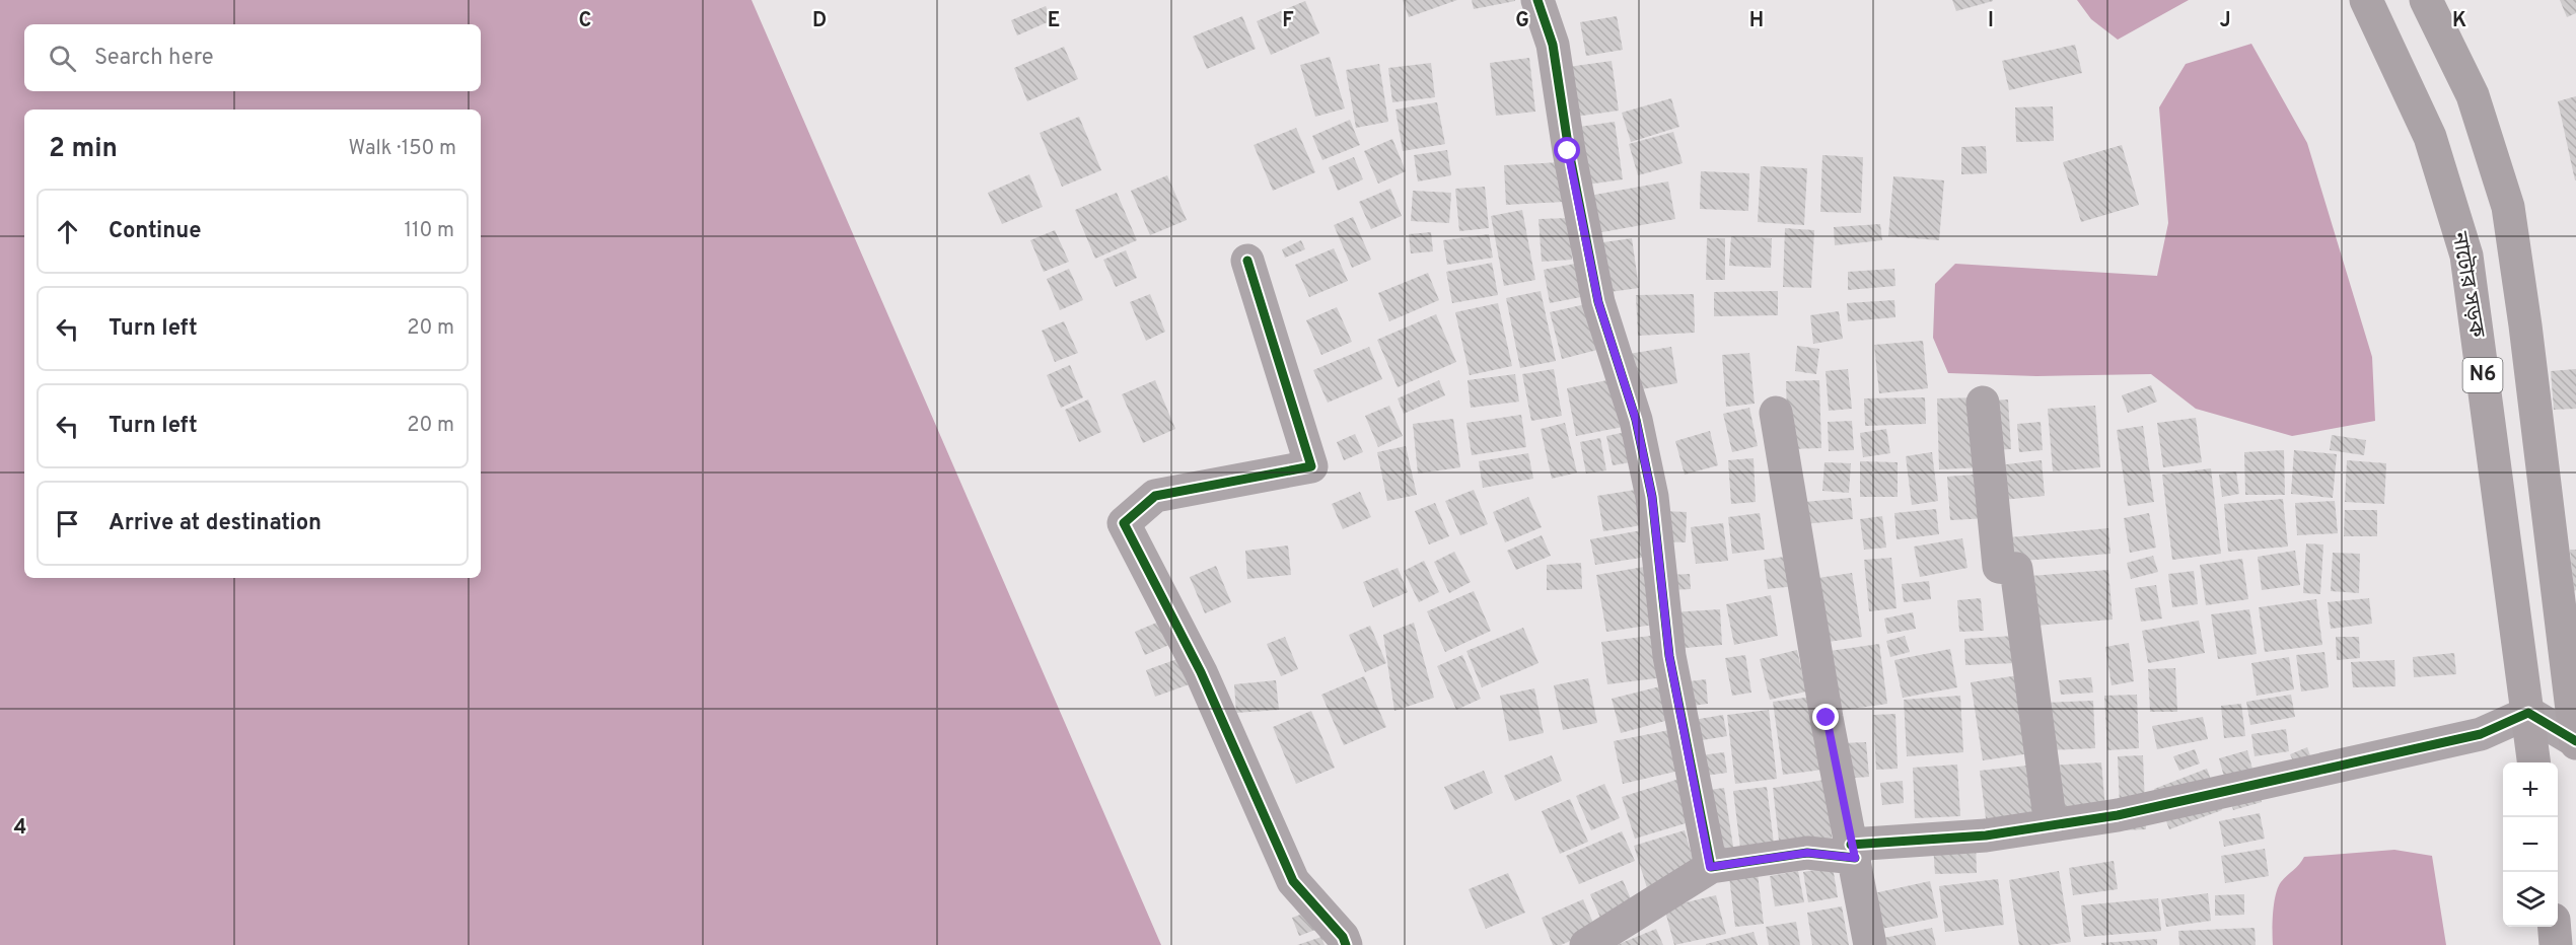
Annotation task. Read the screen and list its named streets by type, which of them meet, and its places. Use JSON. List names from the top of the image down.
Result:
{
  "streets": {
    "highway": ["নাটোর সড়ক", "N6"]
  },
  "page": {
    "search": "Search here",
    "heading": ["2 min", "Walk · 150 m"],
    "list": [
      ["Continue", "110 m"],
      ["Turn left", "20 m"],
      ["Turn left", "20 m"],
      "Arrive at destination"
    ],
    "map_buttons": ["+", "−"]
  },
  "grid": {
    "columns": [
      "C",
      "D",
      "E",
      "F",
      "G",
      "H",
      "I",
      "J",
      "K"
    ],
    "rows": ["4"]
  }
}
